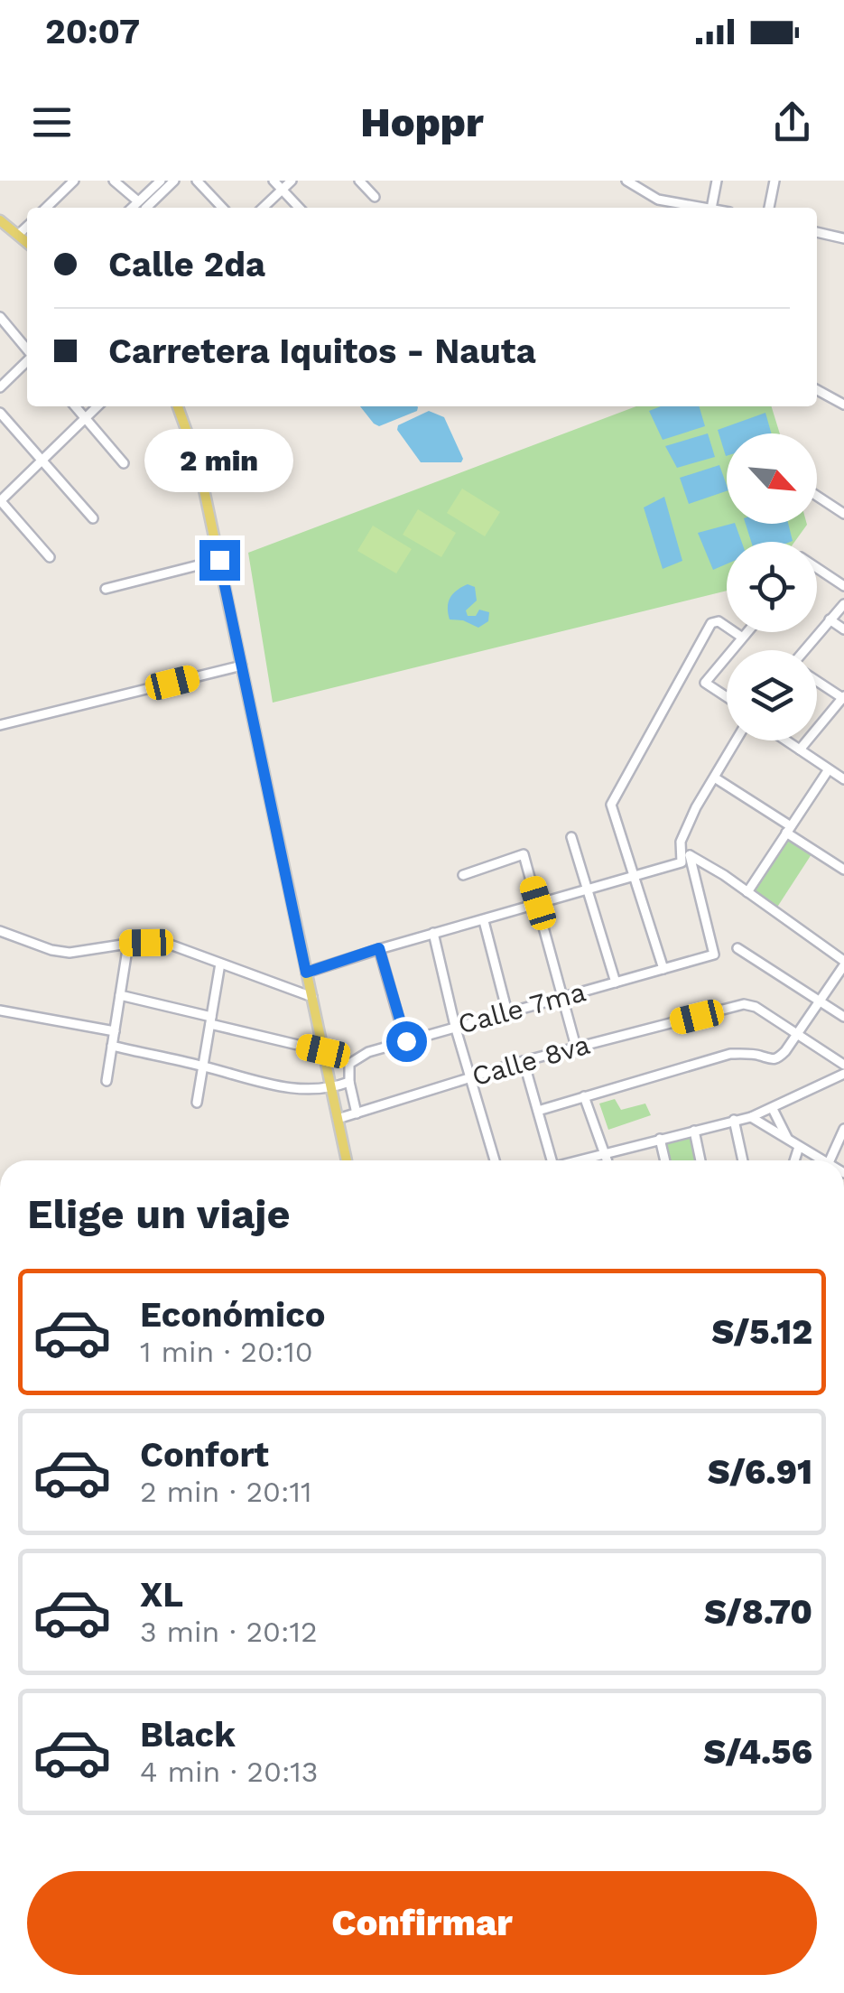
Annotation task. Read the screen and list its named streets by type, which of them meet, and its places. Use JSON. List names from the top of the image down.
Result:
{
  "streets": {
    "street": ["Calle 7ma", "Calle 8va"]
  },
  "north": "bottom right",
  "page": {
    "status": "20:07",
    "header": "Hoppr",
    "banner": ["Calle 2da", "Carretera Iquitos - Nauta"],
    "bubble": "2 min",
    "heading": "Elige un viaje",
    "list": [
      {
        "name": "Económico",
        "note": "1 min · 20:10",
        "value": "S/5.12"
      },
      {
        "name": "Confort",
        "note": "2 min · 20:11",
        "value": "S/6.91"
      },
      {
        "name": "XL",
        "note": "3 min · 20:12",
        "value": "S/8.70"
      },
      {
        "name": "Black",
        "note": "4 min · 20:13",
        "value": "S/4.56"
      }
    ],
    "buttons": "Confirmar"
  }
}
